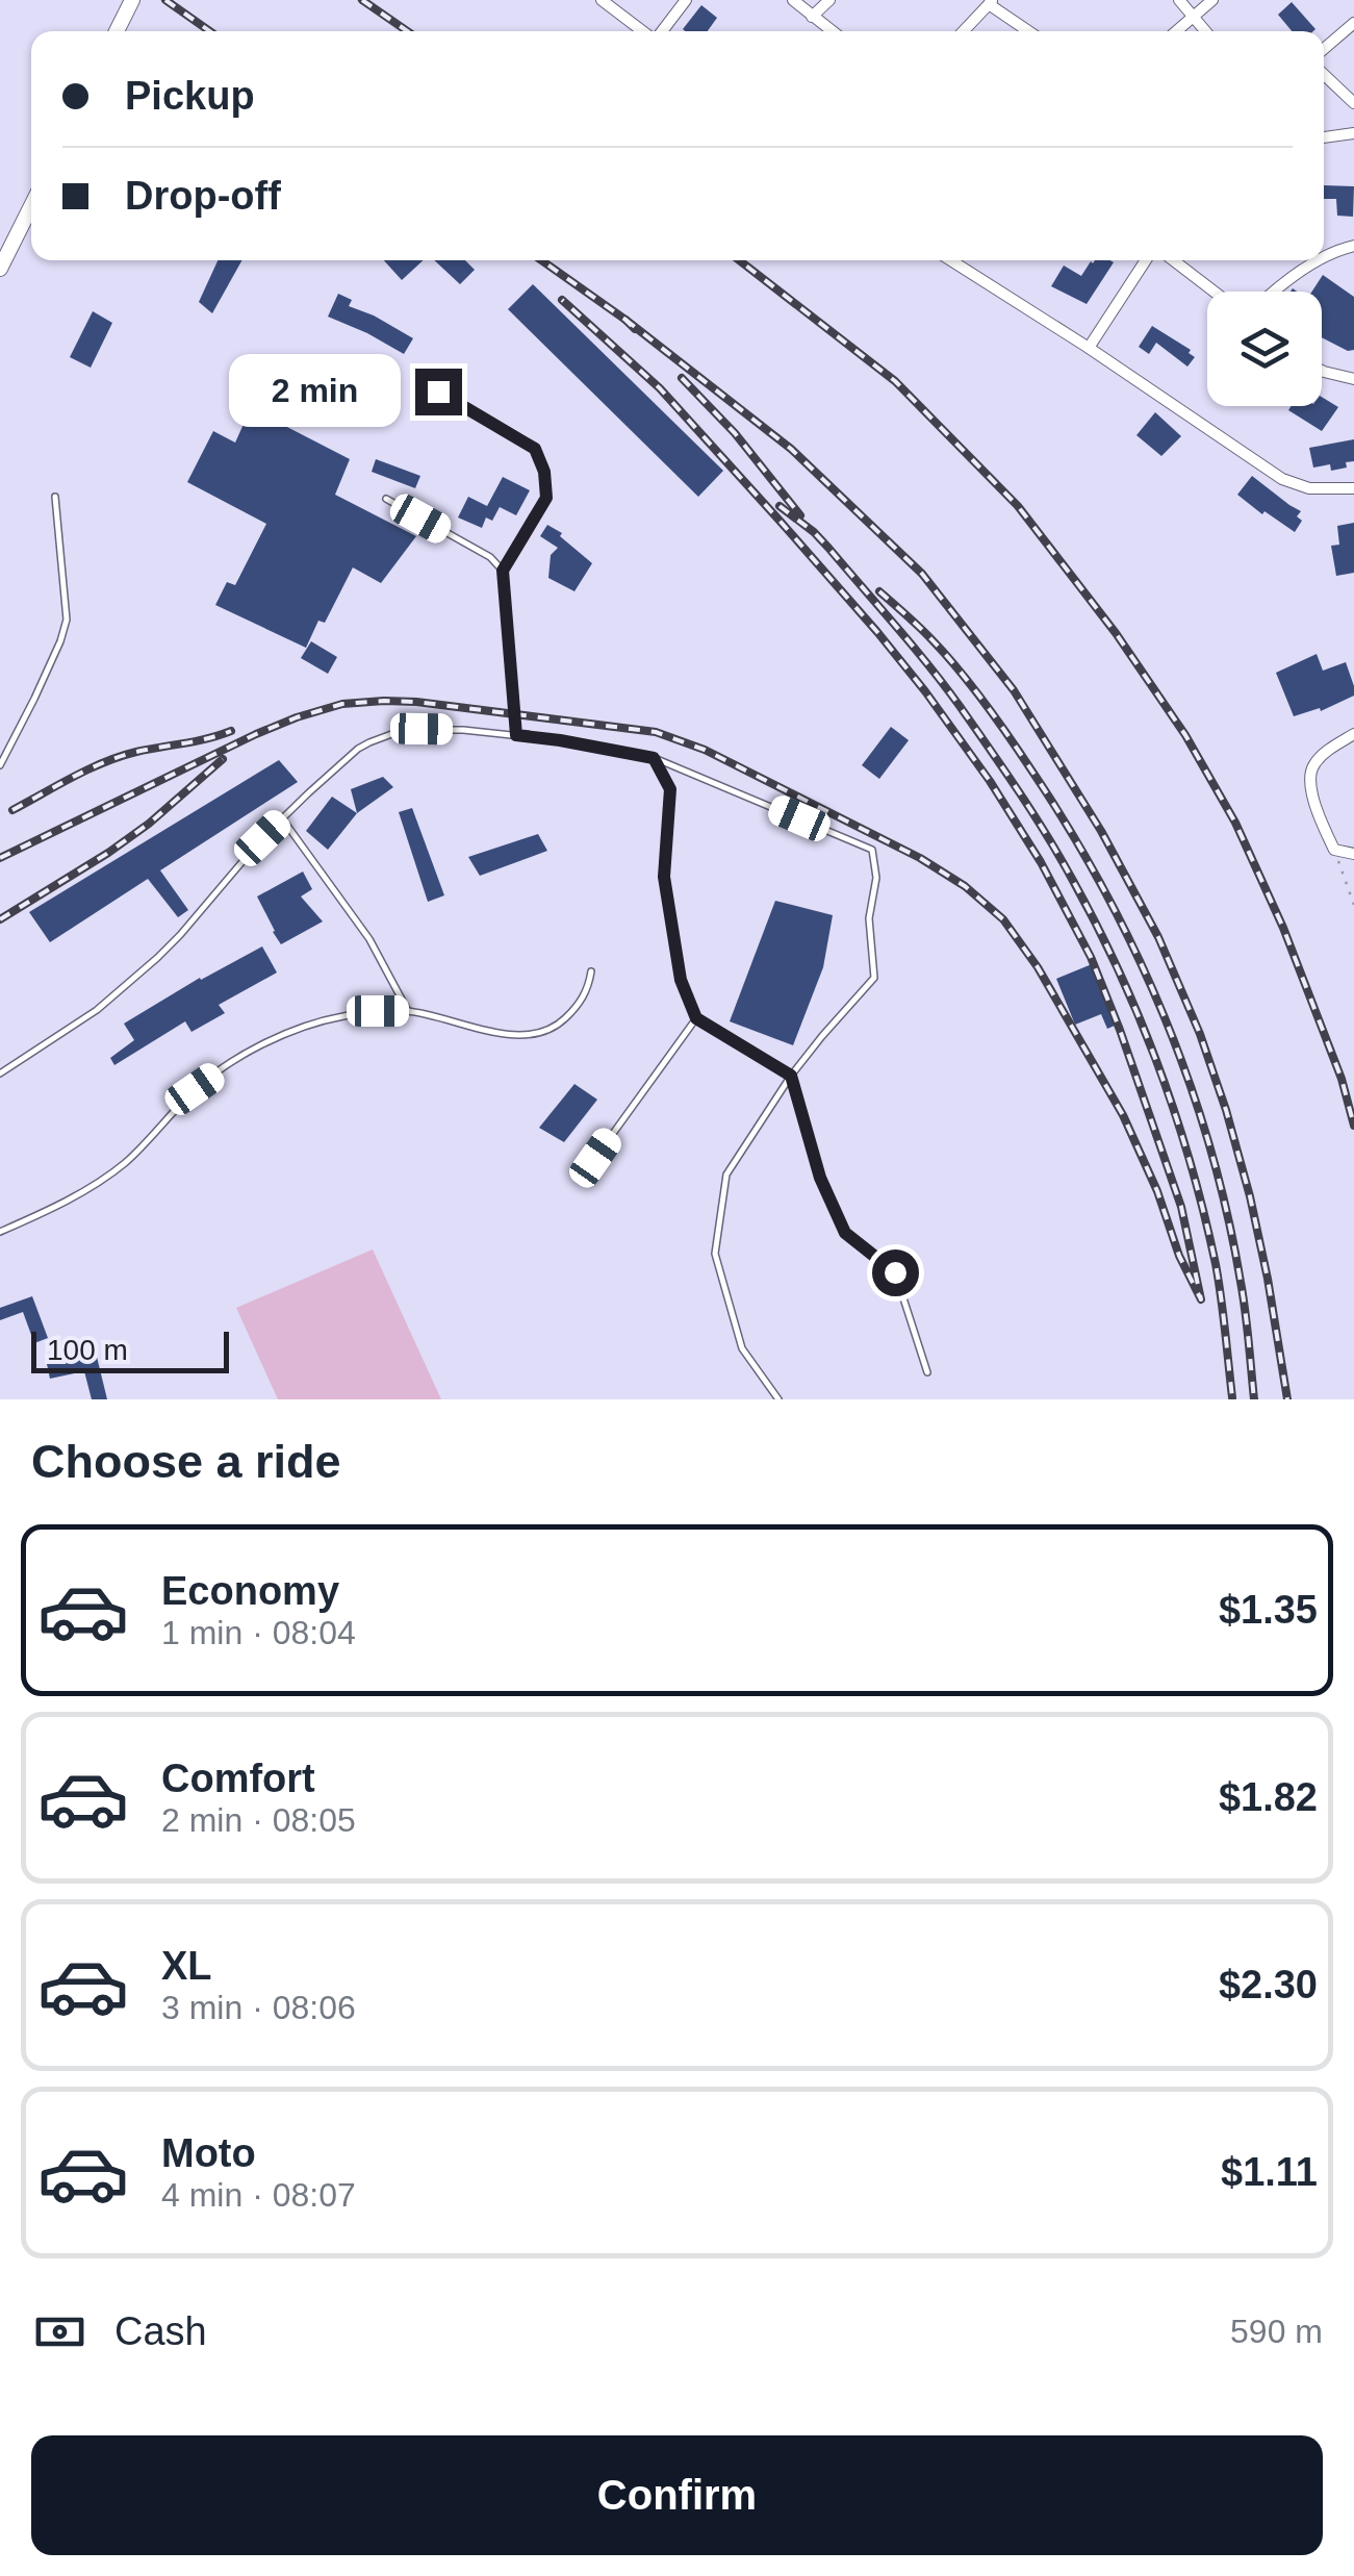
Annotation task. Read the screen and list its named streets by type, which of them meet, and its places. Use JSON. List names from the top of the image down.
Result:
{
  "scale_bar": "100 m",
  "page": {
    "banner": ["Pickup", "Drop-off"],
    "bubble": "2 min",
    "scale": "100 m",
    "heading": "Choose a ride",
    "list": [
      {
        "name": "Economy",
        "note": "1 min · 08:04",
        "value": "$1.35"
      },
      {
        "name": "Comfort",
        "note": "2 min · 08:05",
        "value": "$1.82"
      },
      {
        "name": "XL",
        "note": "3 min · 08:06",
        "value": "$2.30"
      },
      {
        "name": "Moto",
        "note": "4 min · 08:07",
        "value": "$1.11"
      }
    ],
    "pay": ["Cash", "590 m"],
    "buttons": "Confirm"
  }
}
